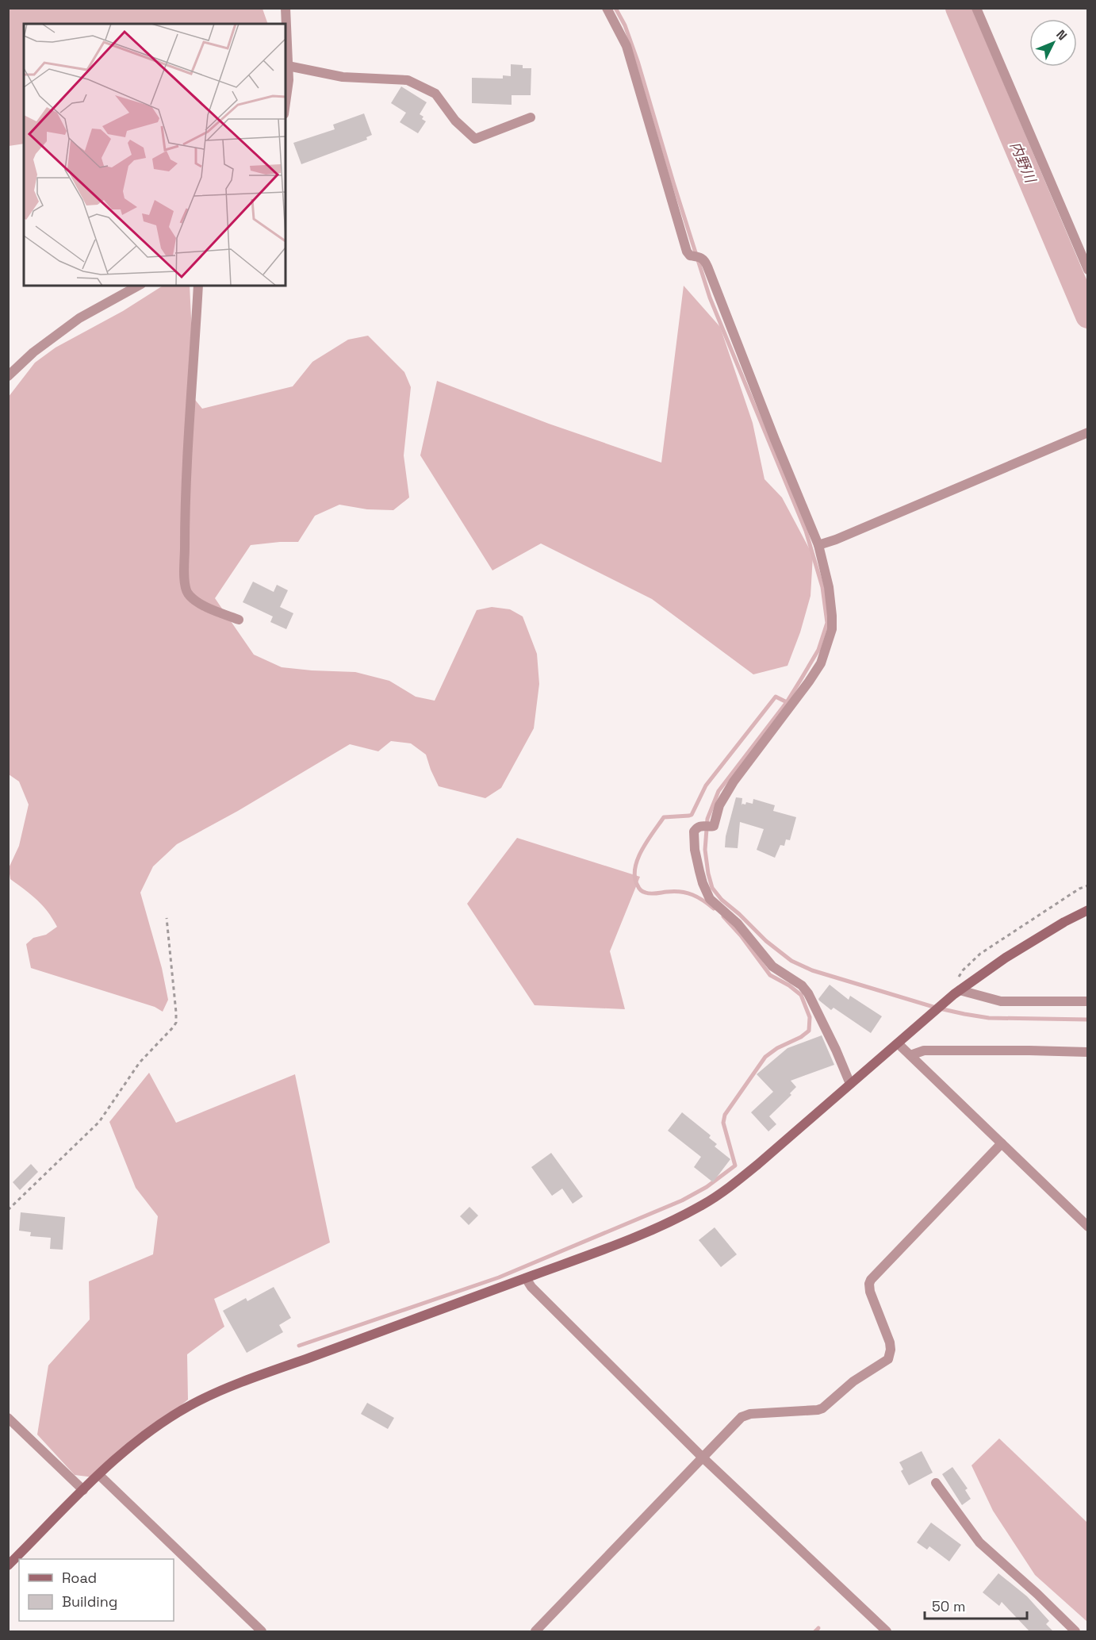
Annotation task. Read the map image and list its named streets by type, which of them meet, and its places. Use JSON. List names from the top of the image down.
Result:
{
  "water": ["内野川"],
  "legend": ["Road", "Building"],
  "scale_bar": "50 m",
  "north": "top right"
}
